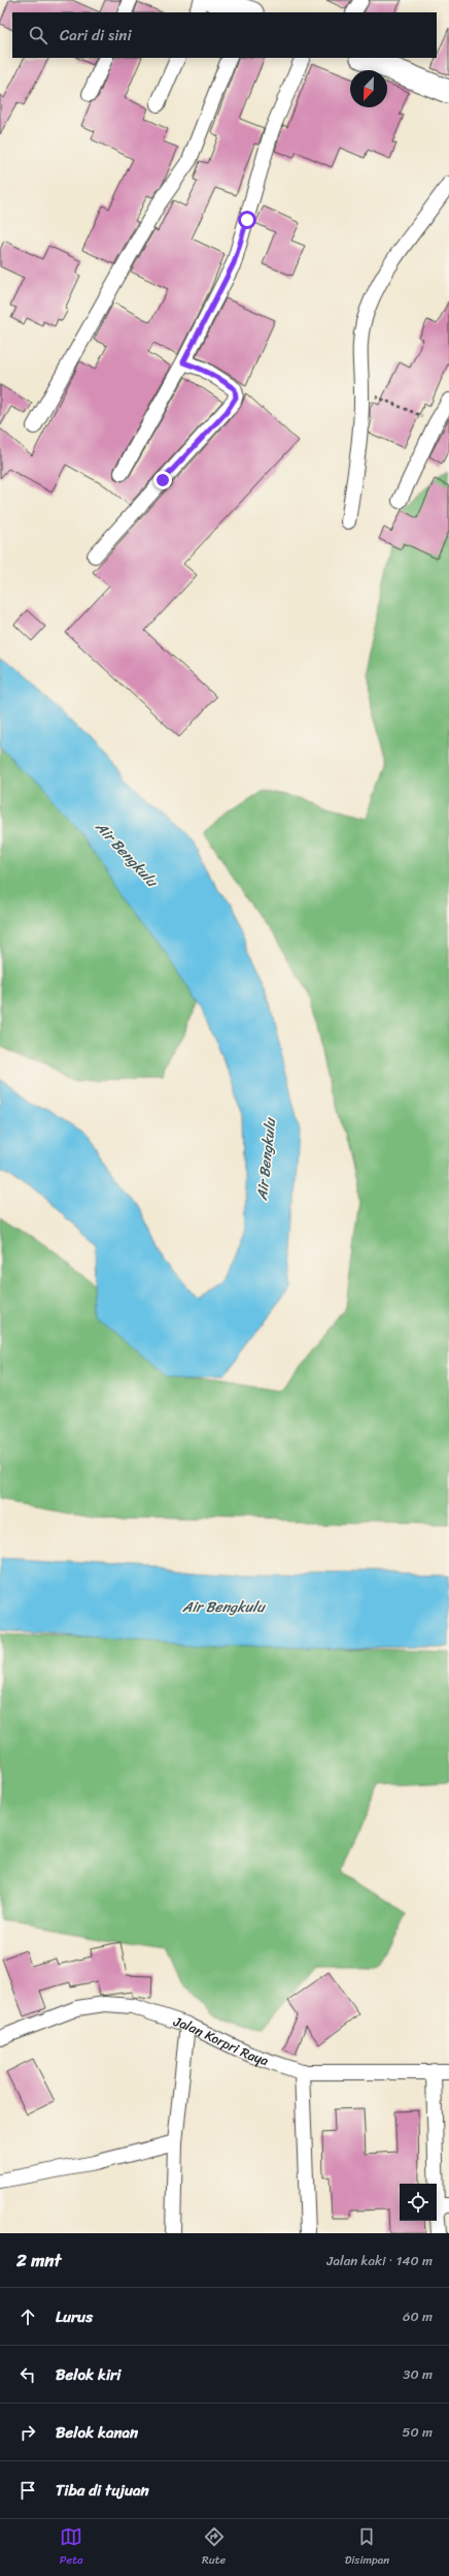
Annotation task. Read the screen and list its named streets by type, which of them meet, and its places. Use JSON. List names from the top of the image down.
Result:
{
  "streets": {
    "street": ["Jalan Korpri Raya"]
  },
  "water": ["Air Bengkulu"],
  "north": "bottom left",
  "page": {
    "search": "Cari di sini",
    "heading": ["2 mnt", "Jalan kaki · 140 m"],
    "list": [
      ["Lurus", "60 m"],
      ["Belok kiri", "30 m"],
      ["Belok kanan", "50 m"],
      "Tiba di tujuan"
    ],
    "nav": ["Peta", "Rute", "Disimpan"]
  }
}
